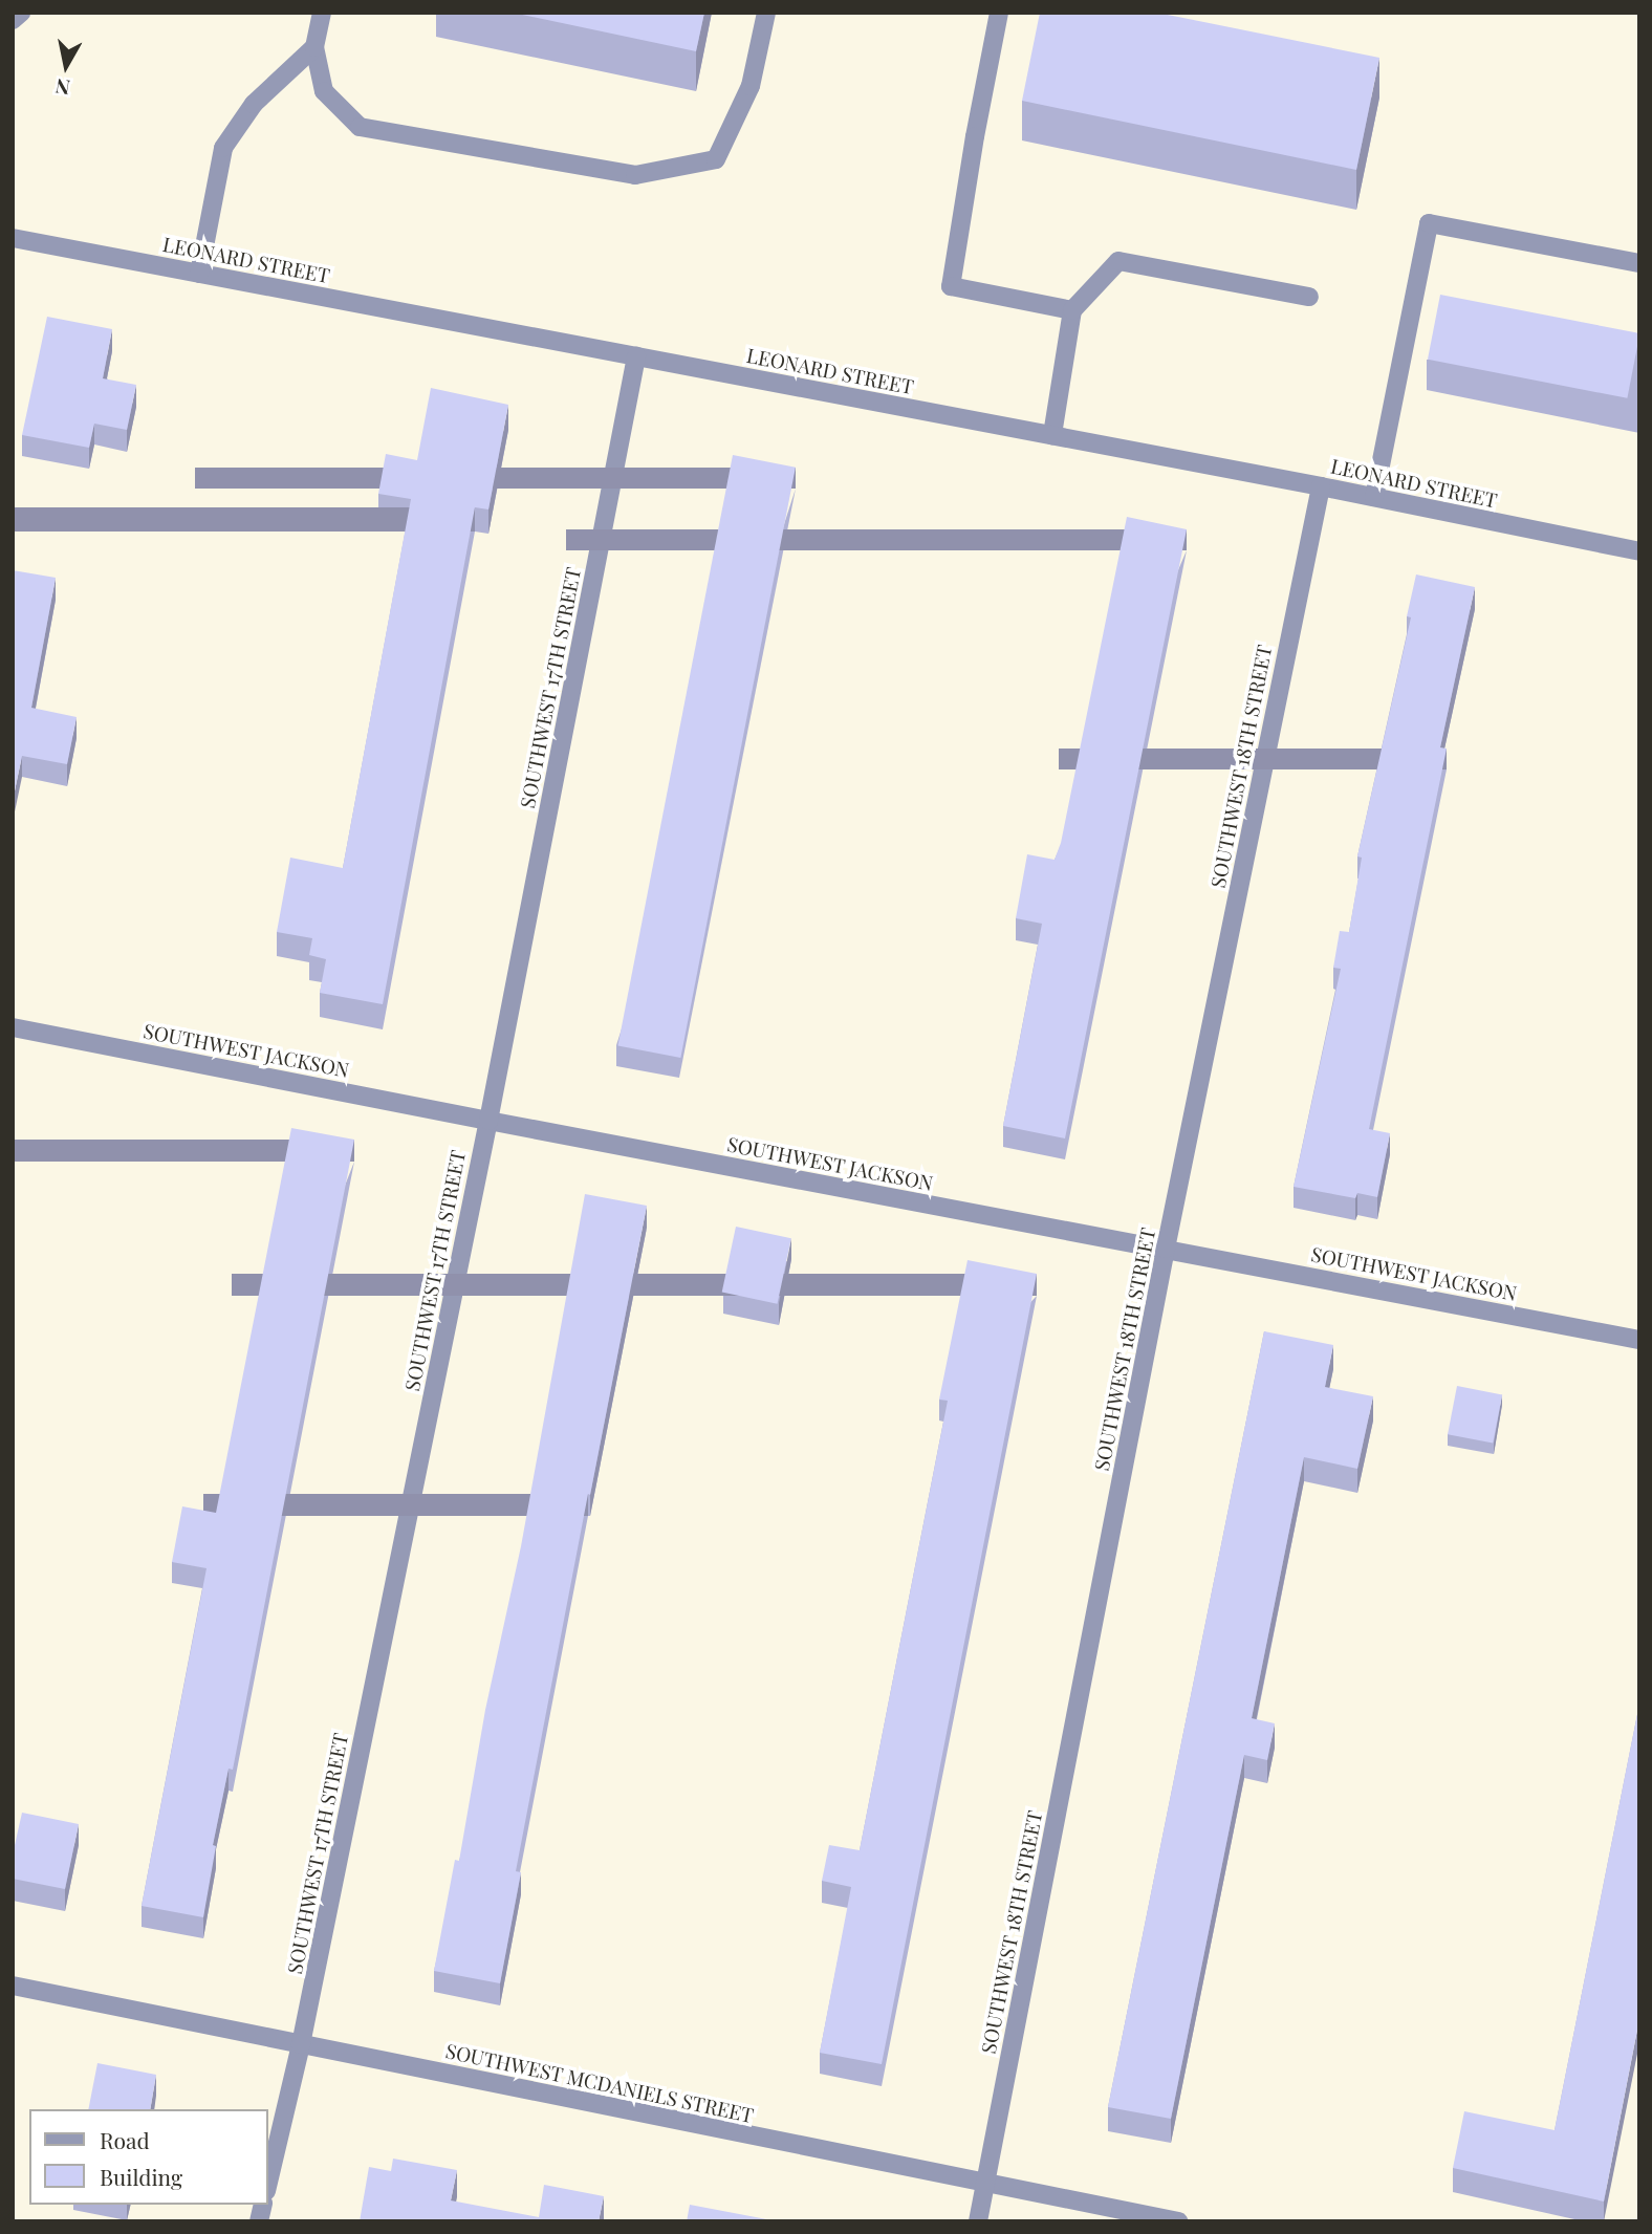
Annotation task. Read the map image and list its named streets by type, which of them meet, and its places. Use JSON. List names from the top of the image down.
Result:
{
  "streets": {
    "street": [
      "LEONARD STREET",
      "SOUTHWEST 17TH STREET",
      "SOUTHWEST 18TH STREET",
      "SOUTHWEST JACKSON",
      "SOUTHWEST MCDANIELS STREET"
    ]
  },
  "crossings": [
    ["LEONARD STREET", "SOUTHWEST 17TH STREET"],
    ["LEONARD STREET", "SOUTHWEST 18TH STREET"],
    ["SOUTHWEST 17TH STREET", "SOUTHWEST JACKSON"],
    ["SOUTHWEST 17TH STREET", "SOUTHWEST MCDANIELS STREET"],
    ["SOUTHWEST 18TH STREET", "SOUTHWEST JACKSON"],
    ["SOUTHWEST 18TH STREET", "SOUTHWEST MCDANIELS STREET"]
  ],
  "legend": ["Road", "Building"],
  "north": "bottom"
}
